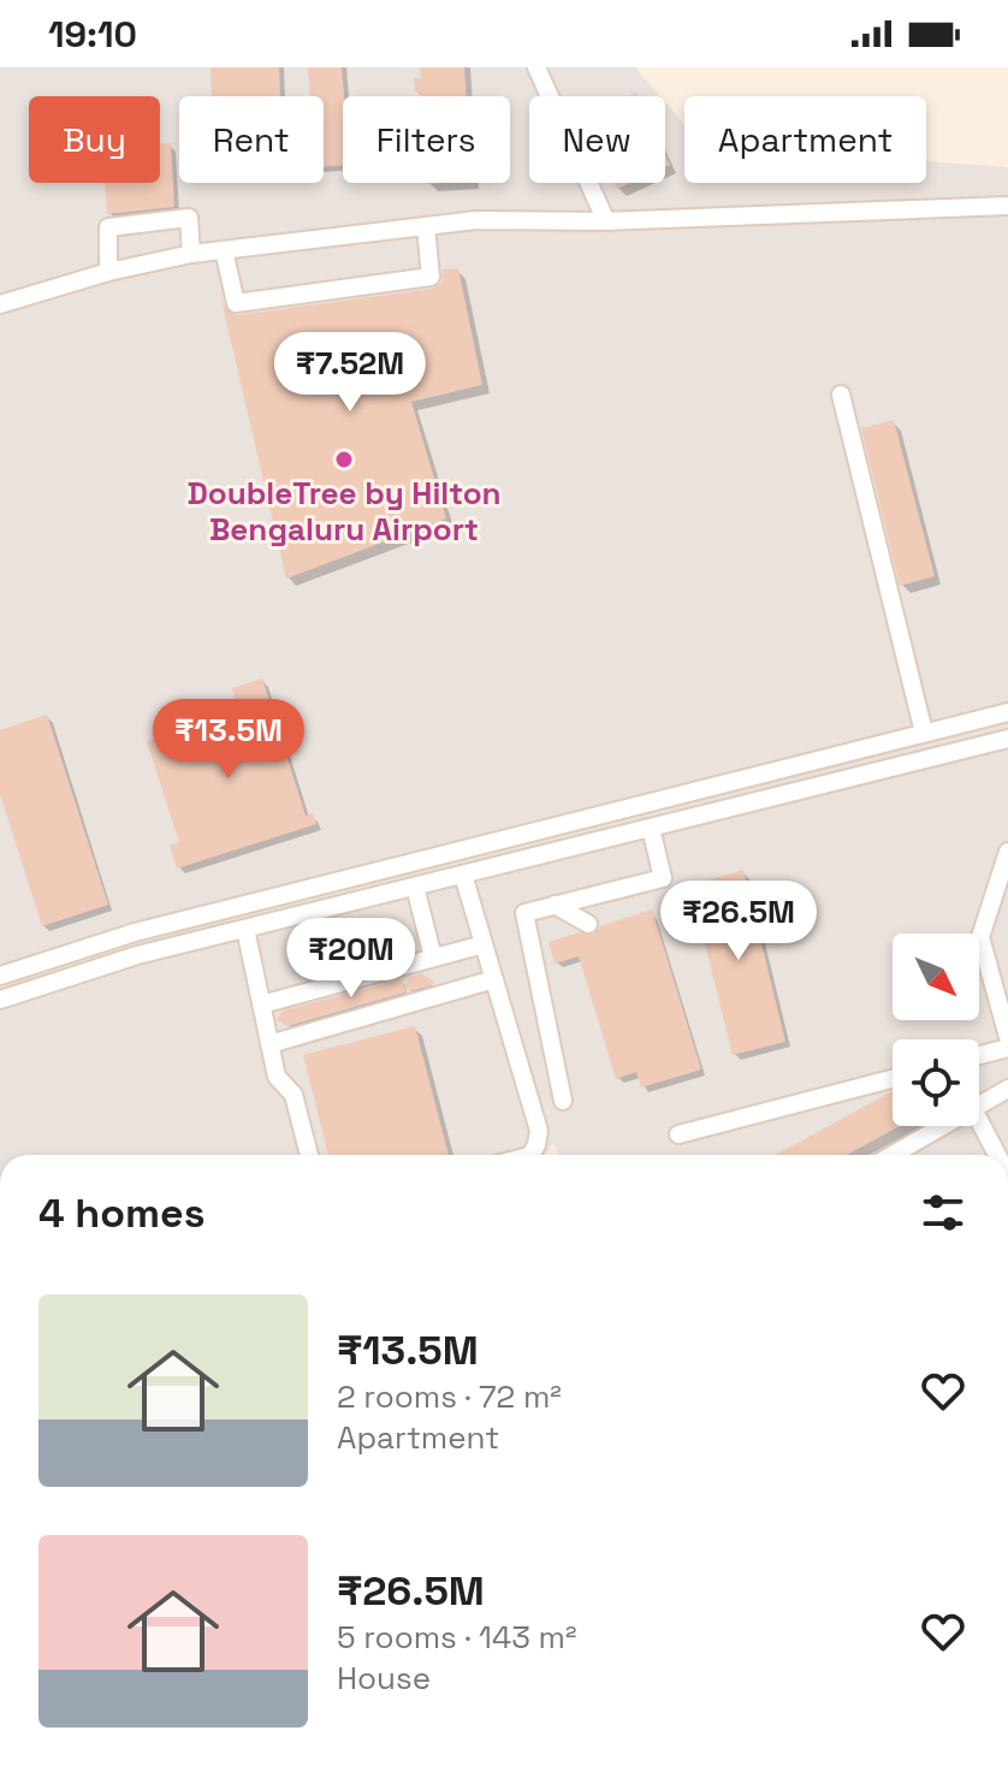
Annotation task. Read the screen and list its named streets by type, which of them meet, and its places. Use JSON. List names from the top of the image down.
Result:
{
  "places": ["DoubleTree by Hilton Bengaluru Airport"],
  "north": "bottom right",
  "page": {
    "status": "19:10",
    "chip": [
      "Buy",
      "Rent",
      "Filters",
      "New",
      "Apartment"
    ],
    "price": [
      "₹7.52M",
      "₹13.5M",
      "₹26.5M",
      "₹20M"
    ],
    "heading": "4 homes",
    "list": [
      {
        "name": "₹13.5M",
        "note": "2 rooms · 72 m² · Apartment"
      },
      {
        "name": "₹26.5M",
        "note": "5 rooms · 143 m² · House"
      }
    ]
  }
}
